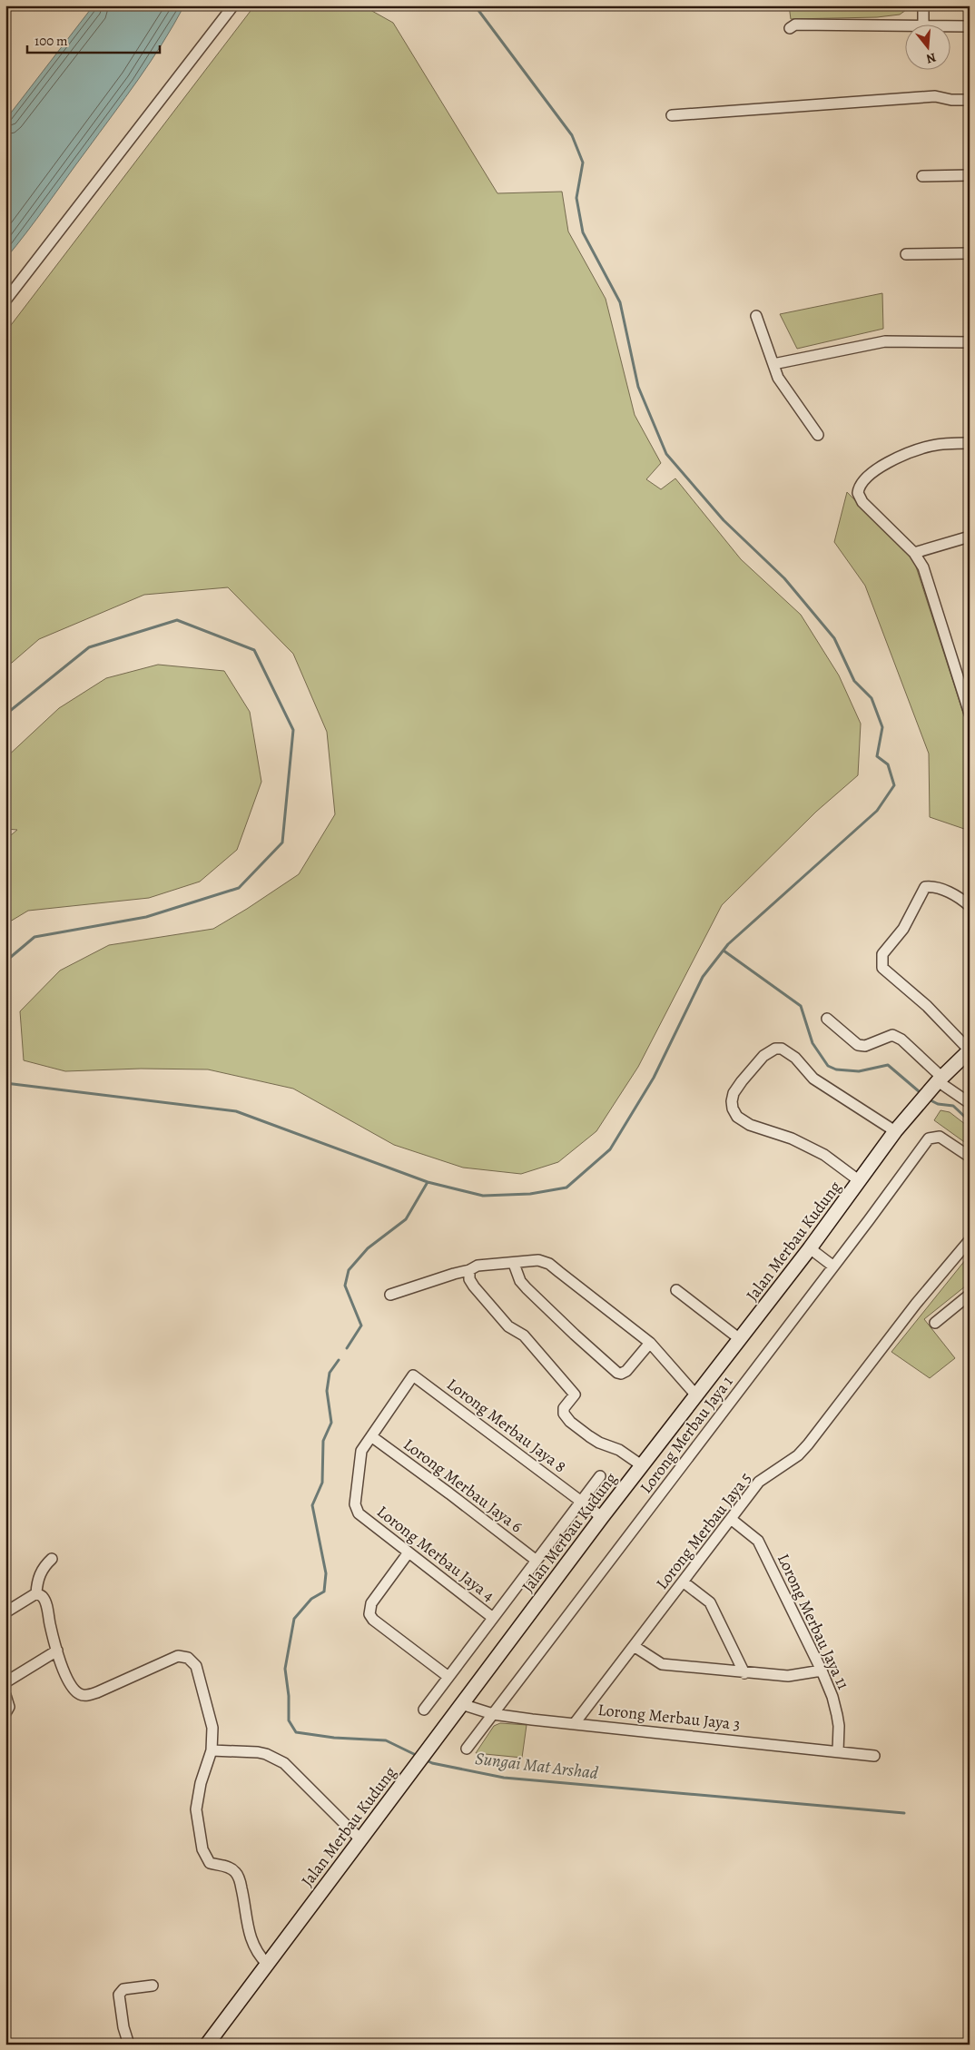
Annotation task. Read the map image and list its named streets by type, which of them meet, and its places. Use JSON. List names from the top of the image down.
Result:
{
  "streets": {
    "main road": ["Jalan Merbau Kudung"],
    "street": [
      "Lorong Merbau Jaya 8",
      "Lorong Merbau Jaya 1",
      "Lorong Merbau Jaya 6",
      "Lorong Merbau Jaya 5",
      "Lorong Merbau Jaya 4",
      "Lorong Merbau Jaya 11",
      "Lorong Merbau Jaya 3"
    ]
  },
  "crossings": [
    ["Jalan Merbau Kudung", "Lorong Merbau Jaya 8"],
    ["Jalan Merbau Kudung", "Lorong Merbau Jaya 3"],
    ["Lorong Merbau Jaya 8", "Lorong Merbau Jaya 6"],
    ["Lorong Merbau Jaya 8", "Lorong Merbau Jaya 4"],
    ["Lorong Merbau Jaya 1", "Lorong Merbau Jaya 3"],
    ["Lorong Merbau Jaya 6", "Lorong Merbau Jaya 4"],
    ["Lorong Merbau Jaya 5", "Lorong Merbau Jaya 11"],
    ["Lorong Merbau Jaya 5", "Lorong Merbau Jaya 3"],
    ["Lorong Merbau Jaya 11", "Lorong Merbau Jaya 3"]
  ],
  "water": ["Sungai Mat Arshad"],
  "scale_bar": "100 m",
  "north": "bottom"
}
